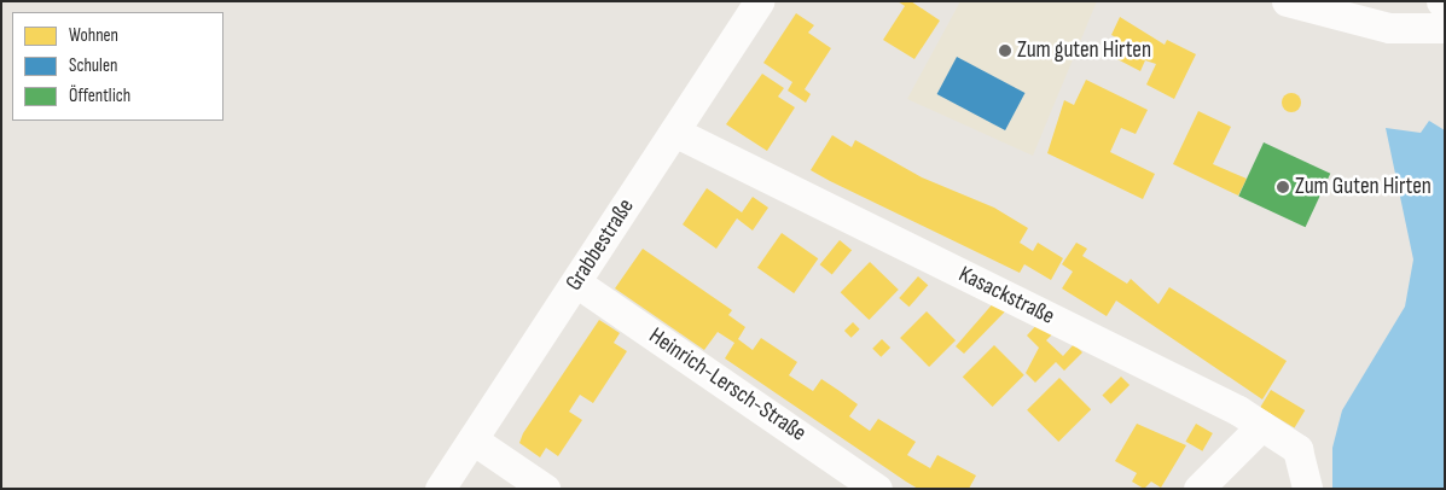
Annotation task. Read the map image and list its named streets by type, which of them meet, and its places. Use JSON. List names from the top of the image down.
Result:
{
  "streets": {
    "street": ["Grabbestraße", "Kasackstraße", "Heinrich-Lersch-Straße"]
  },
  "crossings": [
    ["Grabbestraße", "Kasackstraße"],
    ["Grabbestraße", "Heinrich-Lersch-Straße"]
  ],
  "places": ["Zum guten Hirten", "Zum Guten Hirten"],
  "legend": ["Wohnen", "Schulen", "Öffentlich"]
}
